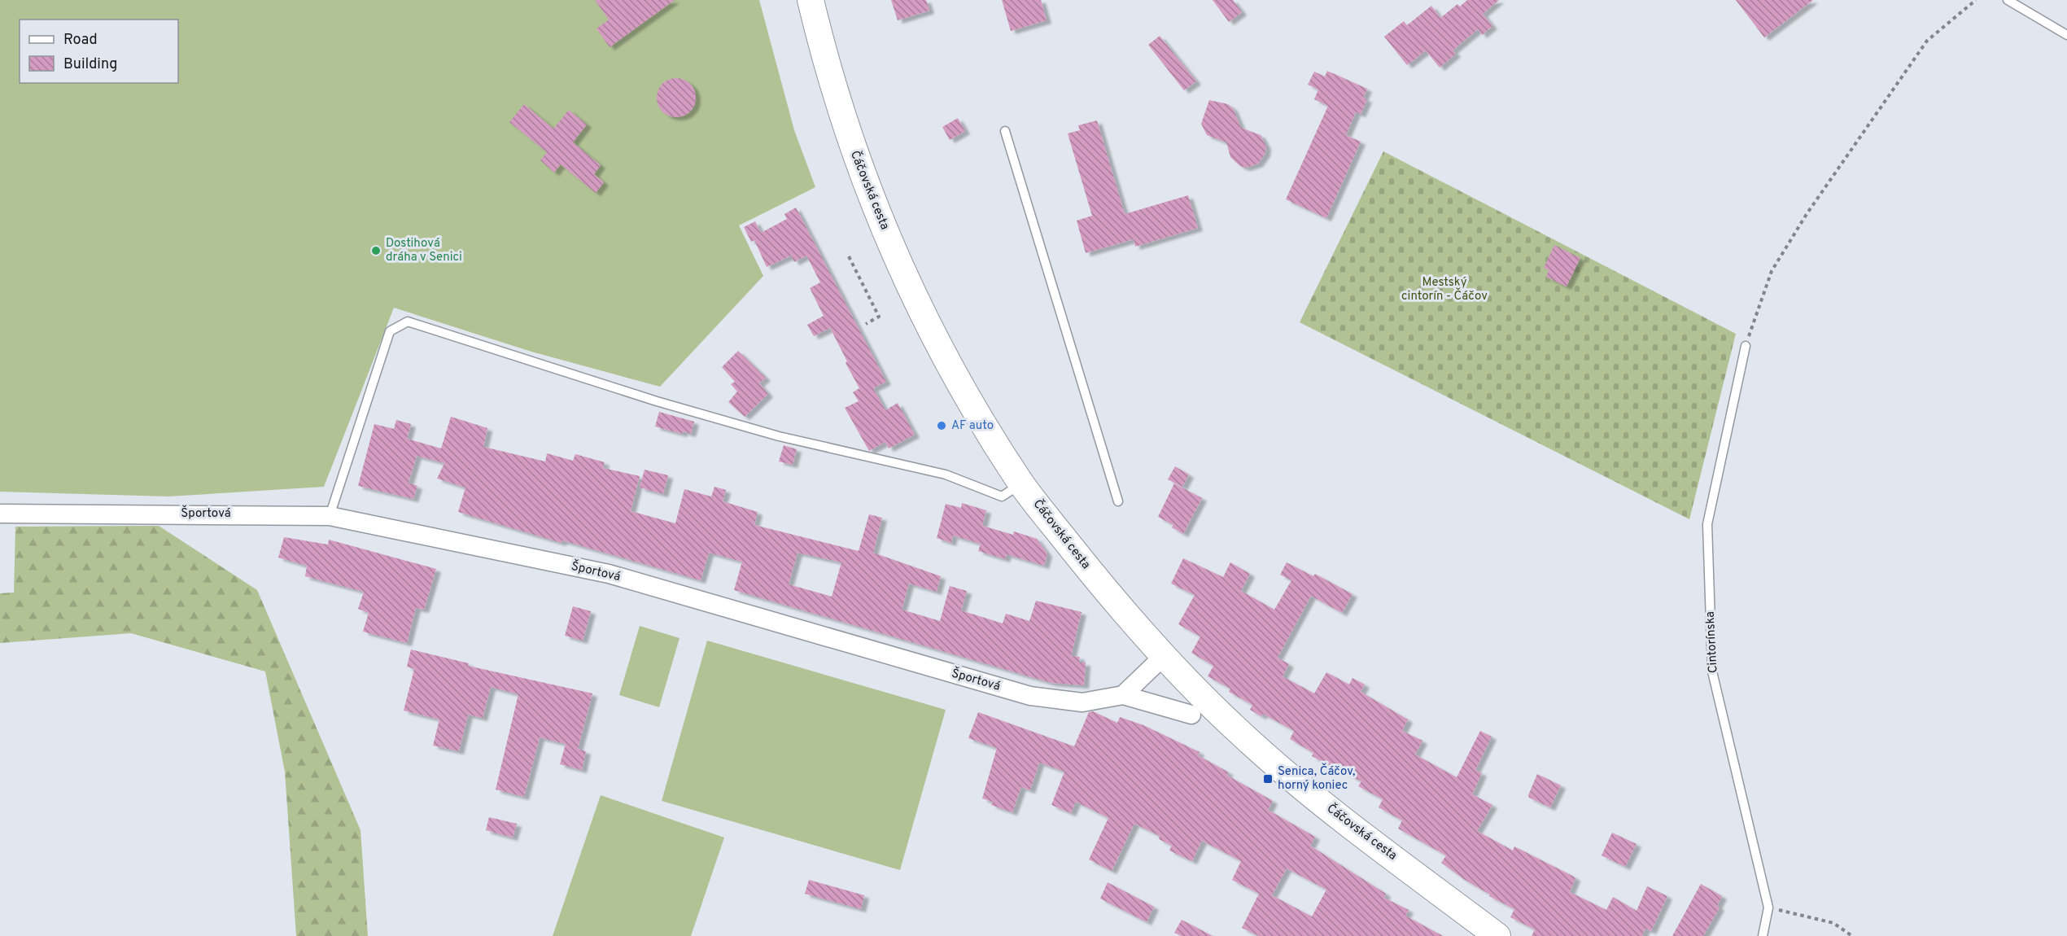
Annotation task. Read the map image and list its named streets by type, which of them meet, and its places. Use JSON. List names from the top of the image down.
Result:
{
  "streets": {
    "main road": ["Čáčovská cesta"],
    "street": ["Športová"],
    "lane": ["Cintorínska"]
  },
  "parks": ["Mestský cintorín - Čáčov"],
  "places": {
    "other": ["Dostihová dráha v Senici", "AF auto"],
    "transit": ["Senica, Čáčov, horný koniec"]
  },
  "legend": ["Road", "Building"]
}
